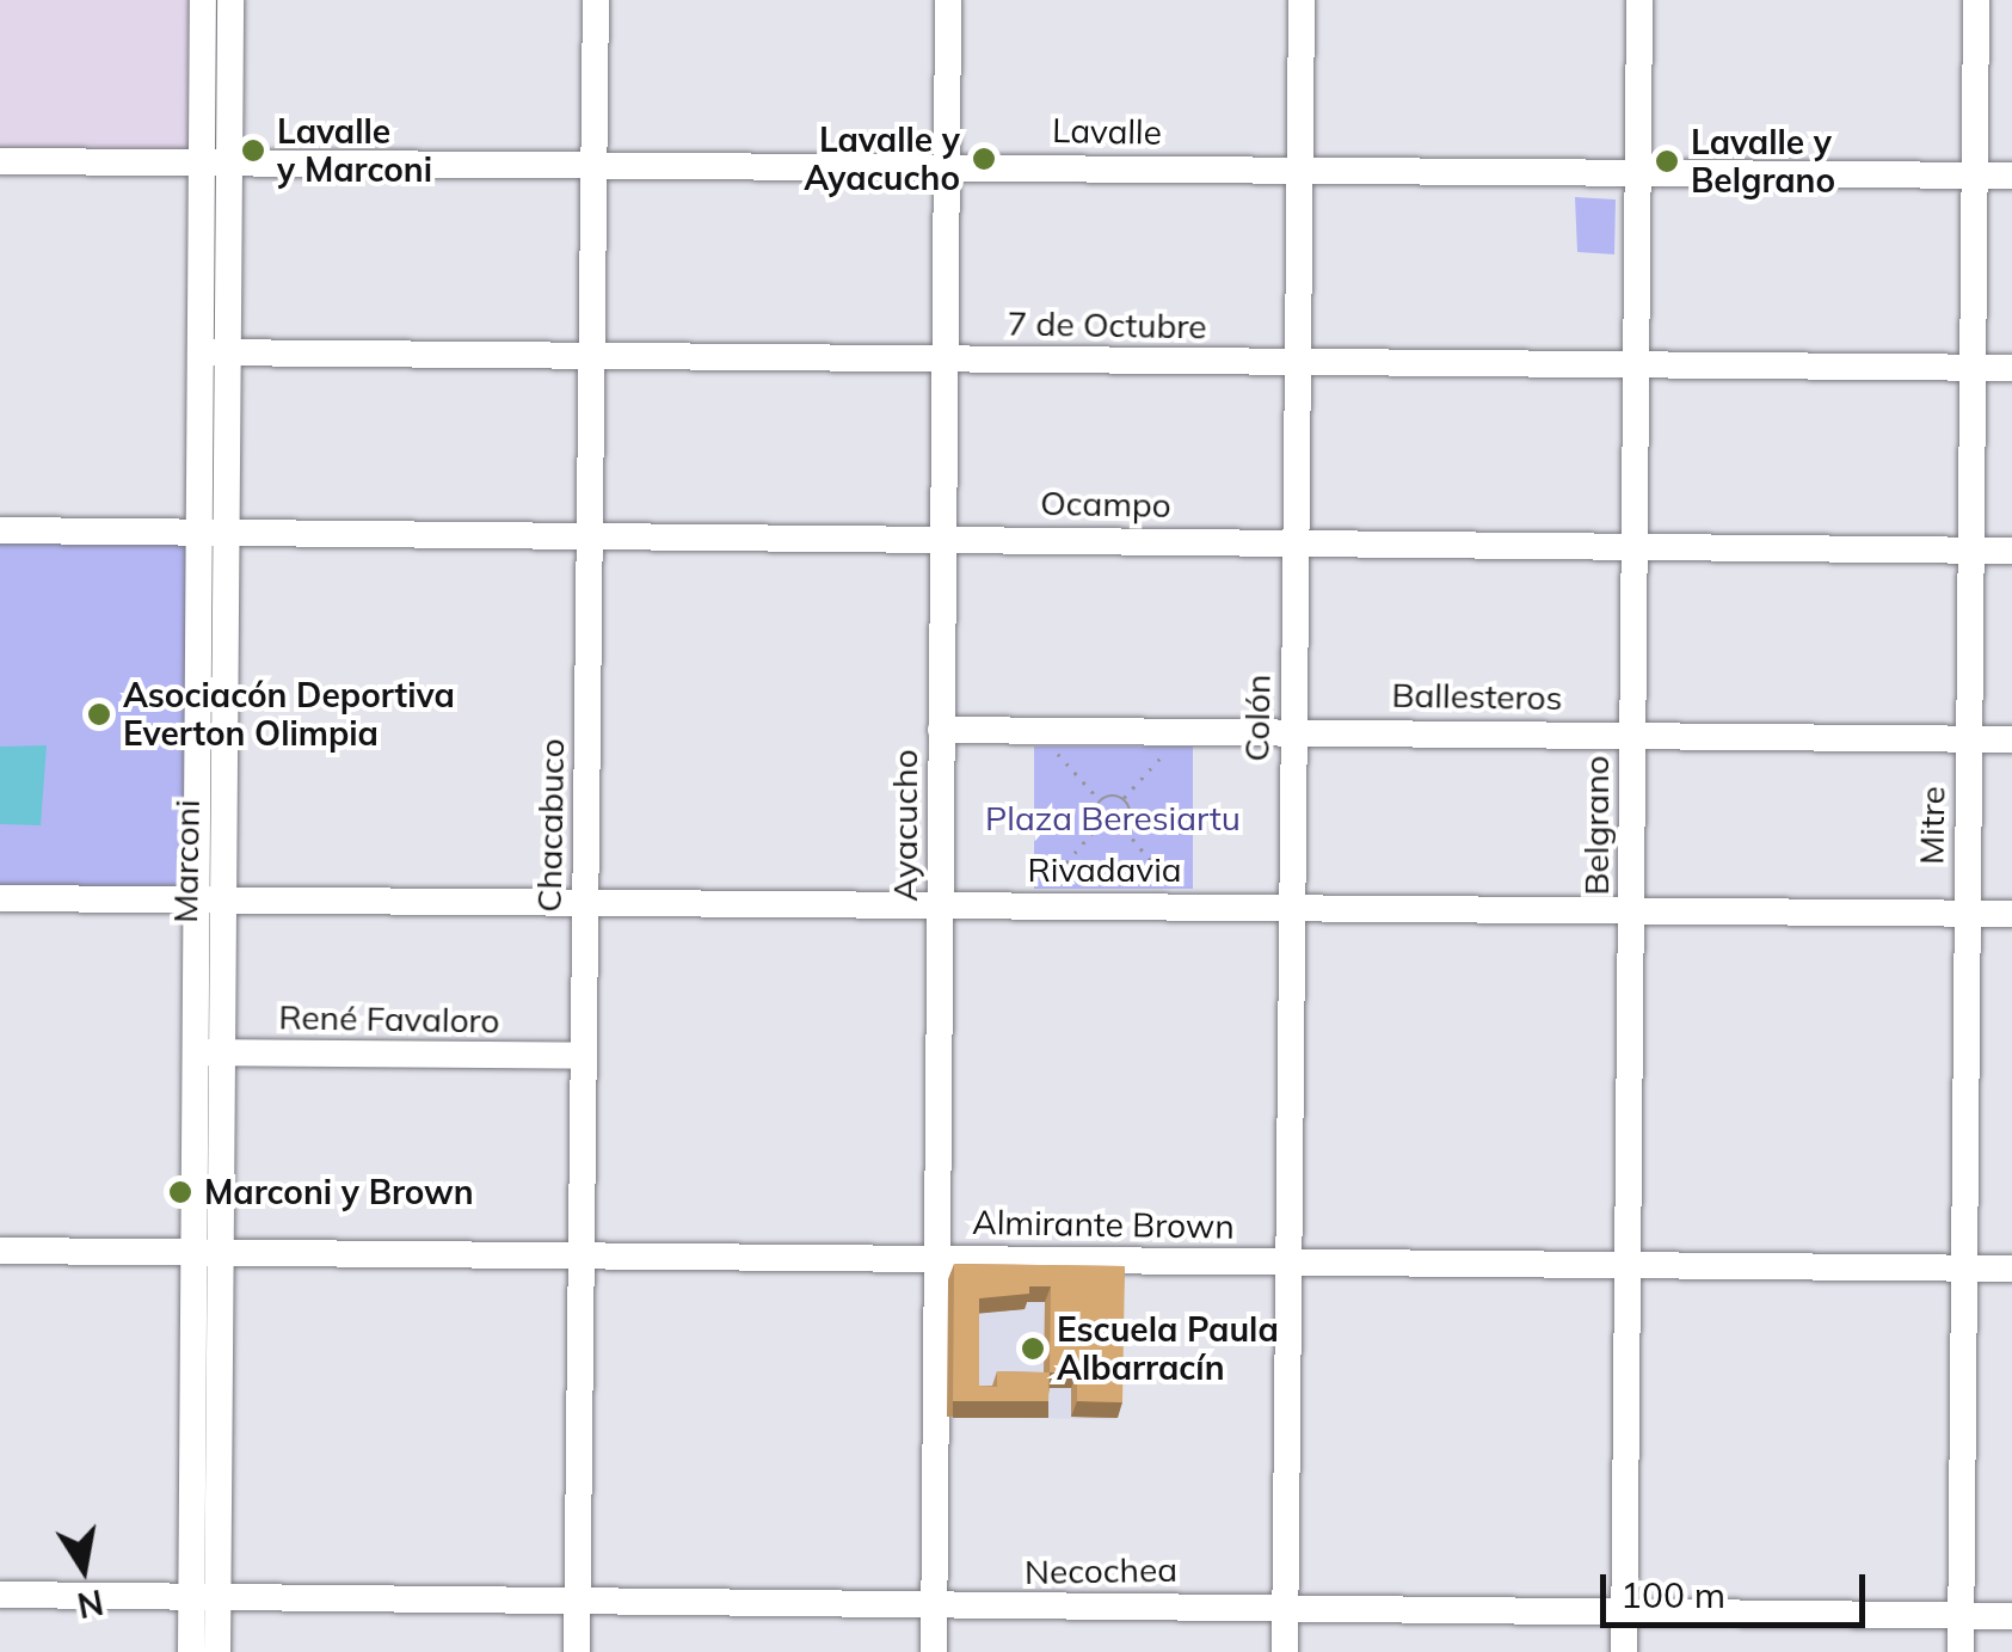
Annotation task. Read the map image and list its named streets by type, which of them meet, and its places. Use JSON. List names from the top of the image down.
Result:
{
  "streets": {
    "street": [
      "Lavalle",
      "7 de Octubre",
      "Ocampo",
      "Ballesteros",
      "Colón",
      "Chacabuco",
      "Ayacucho",
      "Belgrano",
      "Mitre",
      "Marconi",
      "Rivadavia",
      "René Favaloro",
      "Almirante Brown",
      "Necochea"
    ]
  },
  "crossings": [
    ["Lavalle", "Colón"],
    ["Lavalle", "Chacabuco"],
    ["Lavalle", "Ayacucho"],
    ["Lavalle", "Belgrano"],
    ["Lavalle", "Mitre"],
    ["Lavalle", "Marconi"],
    ["7 de Octubre", "Colón"],
    ["7 de Octubre", "Chacabuco"],
    ["7 de Octubre", "Ayacucho"],
    ["7 de Octubre", "Belgrano"],
    ["7 de Octubre", "Mitre"],
    ["7 de Octubre", "Marconi"],
    ["Ocampo", "Colón"],
    ["Ocampo", "Chacabuco"],
    ["Ocampo", "Ayacucho"],
    ["Ocampo", "Belgrano"],
    ["Ocampo", "Mitre"],
    ["Ocampo", "Marconi"],
    ["Ballesteros", "Colón"],
    ["Ballesteros", "Ayacucho"],
    ["Ballesteros", "Belgrano"],
    ["Ballesteros", "Mitre"],
    ["Colón", "Rivadavia"],
    ["Colón", "Almirante Brown"],
    ["Colón", "Necochea"],
    ["Chacabuco", "Rivadavia"],
    ["Chacabuco", "René Favaloro"],
    ["Chacabuco", "Almirante Brown"],
    ["Chacabuco", "Necochea"],
    ["Ayacucho", "Rivadavia"],
    ["Ayacucho", "Almirante Brown"],
    ["Ayacucho", "Necochea"],
    ["Belgrano", "Rivadavia"],
    ["Belgrano", "Almirante Brown"],
    ["Belgrano", "Necochea"],
    ["Mitre", "Rivadavia"],
    ["Mitre", "Almirante Brown"],
    ["Mitre", "Necochea"],
    ["Marconi", "Rivadavia"],
    ["Marconi", "René Favaloro"],
    ["Marconi", "Almirante Brown"],
    ["Marconi", "Necochea"]
  ],
  "parks": ["Plaza Beresiartu"],
  "places": [
    "Lavalle y Marconi",
    "Lavalle y Ayacucho",
    "Lavalle y Belgrano",
    "Asociacón Deportiva Everton Olimpia",
    "Marconi y Brown",
    "Escuela Paula Albarracín"
  ],
  "scale_bar": "100 m",
  "north": "bottom"
}
